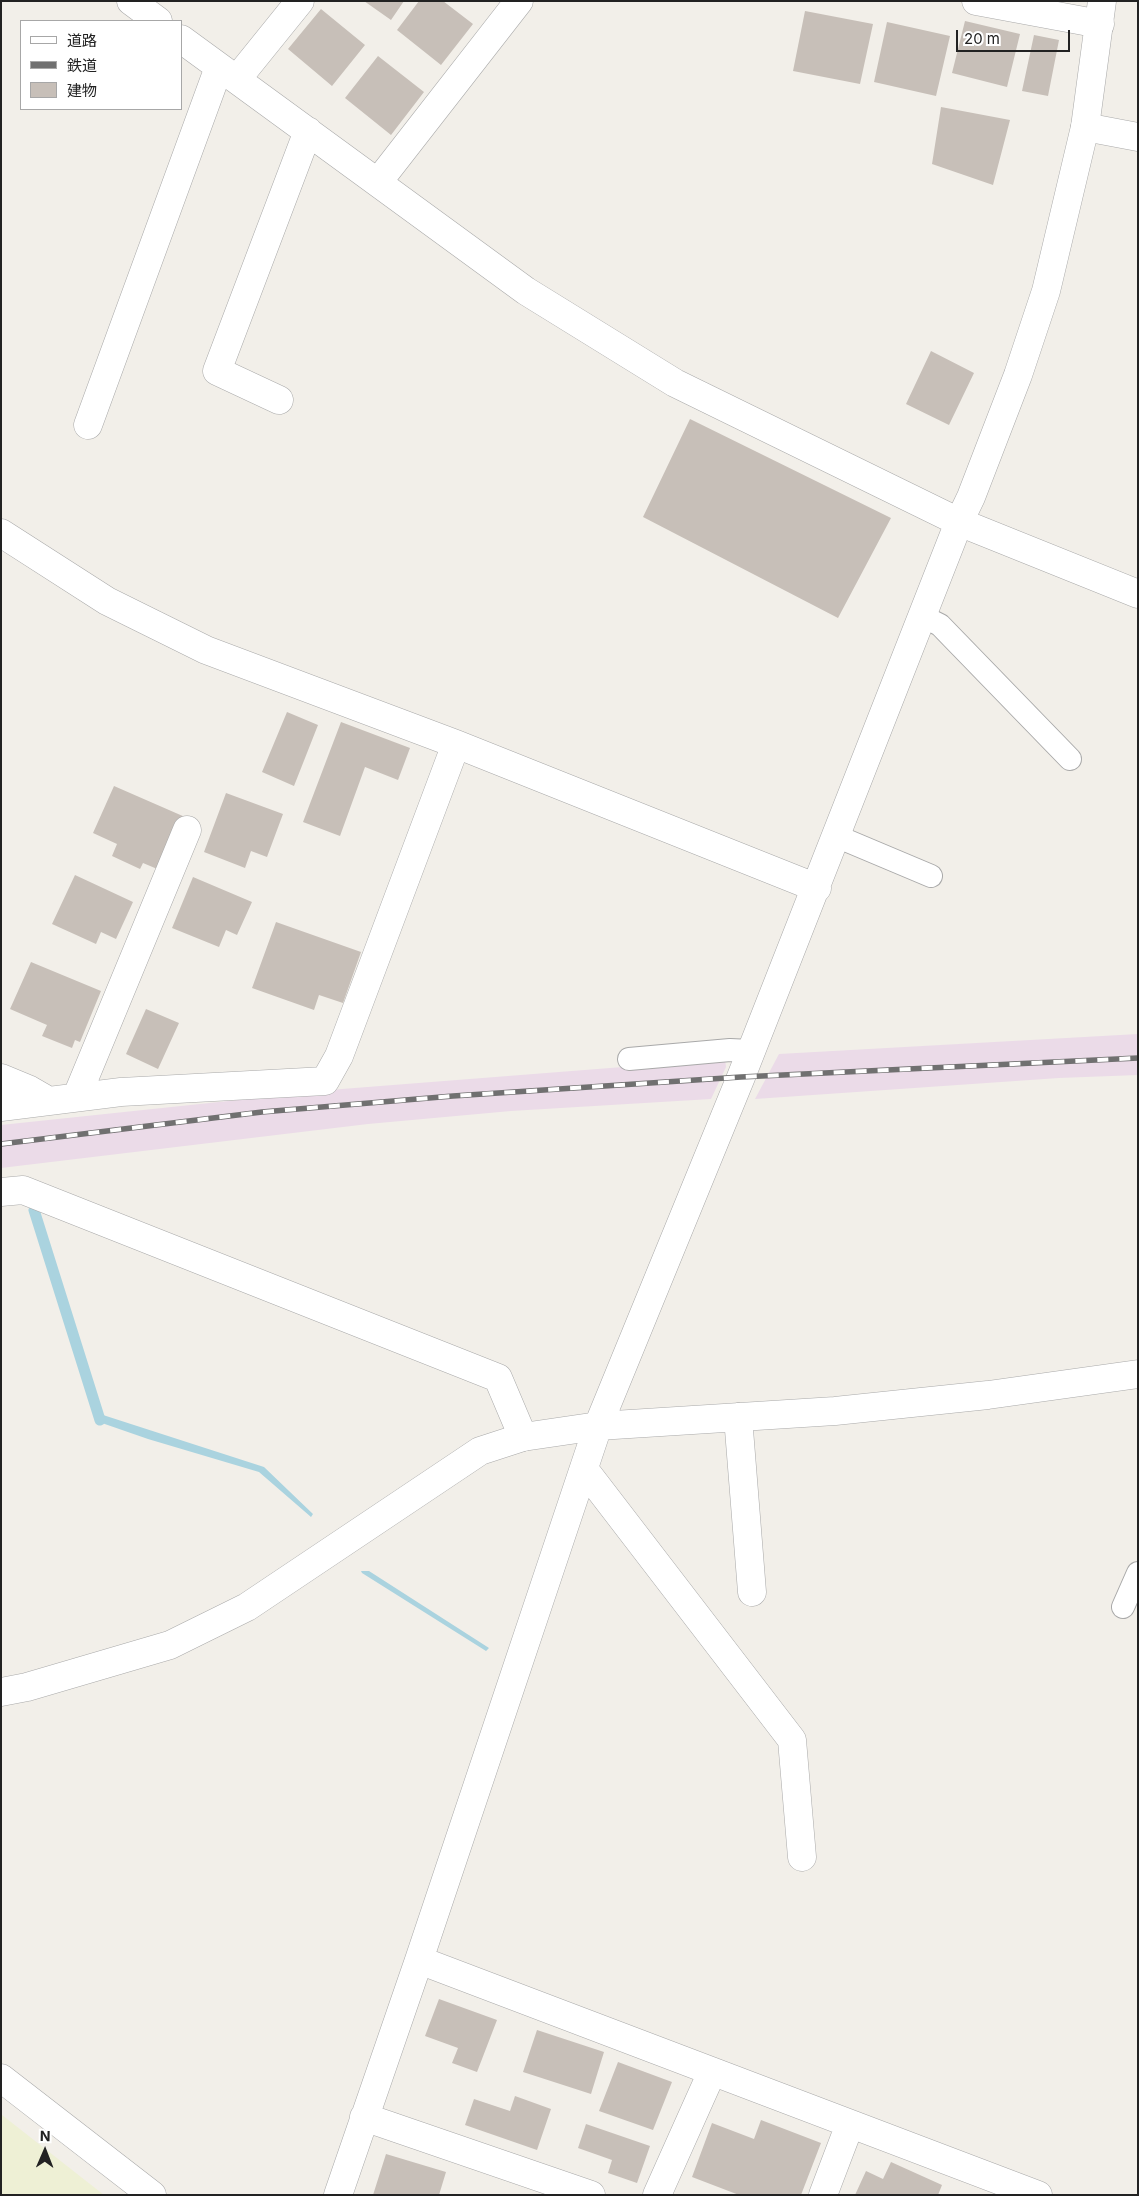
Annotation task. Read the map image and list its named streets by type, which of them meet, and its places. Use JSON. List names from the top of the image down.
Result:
{
  "legend": ["道路", "鉄道", "建物"],
  "scale_bar": "20 m",
  "north": "top"
}
